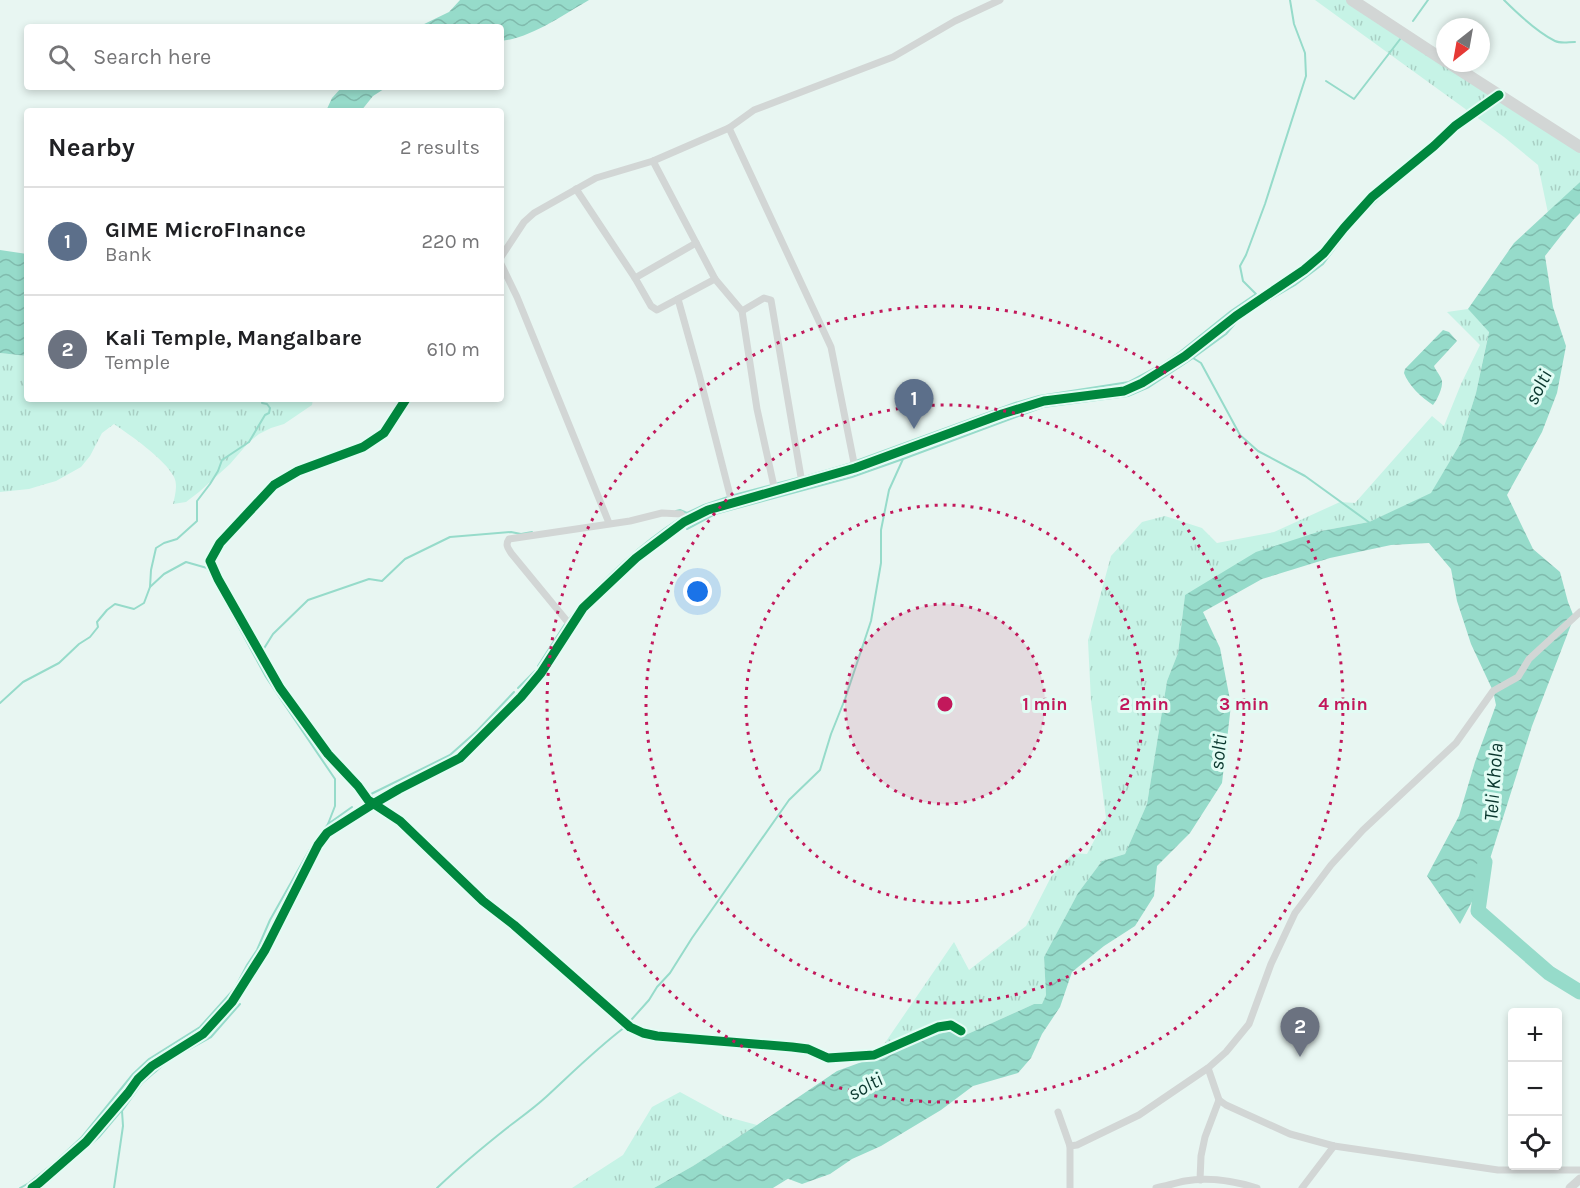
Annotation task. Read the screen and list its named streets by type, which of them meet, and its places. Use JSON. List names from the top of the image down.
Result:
{
  "water": ["solti", "Teli Khola"],
  "north": "bottom left",
  "page": {
    "search": "Search here",
    "heading": ["Nearby", "2 results"],
    "list": [
      {
        "mark": "1",
        "name": "GIME MicroFInance",
        "note": "Bank",
        "value": "220 m"
      },
      {
        "mark": "2",
        "name": "Kali Temple, Mangalbare",
        "note": "Temple",
        "value": "610 m"
      }
    ],
    "pins": ["1", "2"],
    "map_buttons": ["+", "−"]
  },
  "rings": [
    "1 min",
    "2 min",
    "3 min",
    "4 min"
  ]
}
